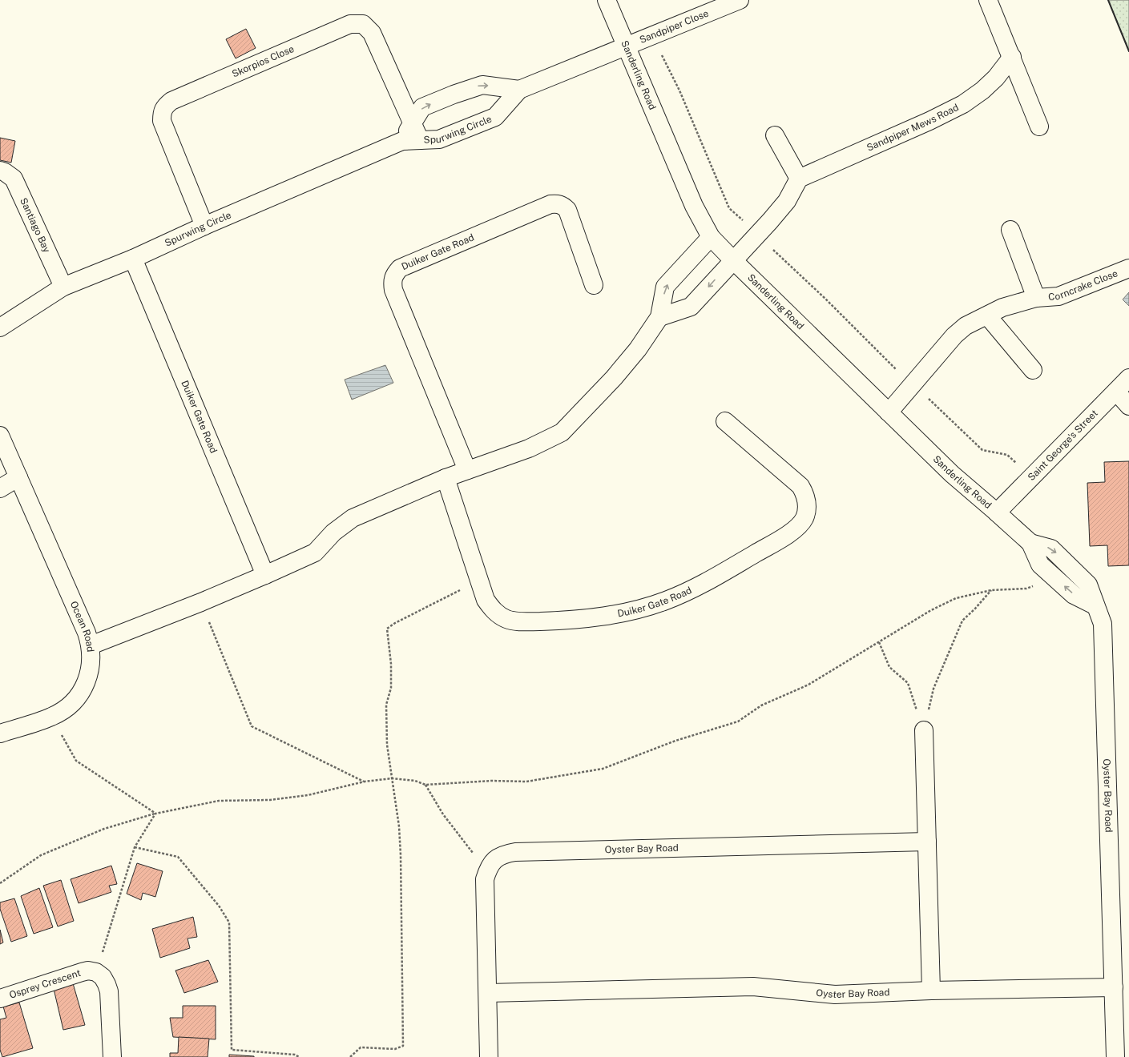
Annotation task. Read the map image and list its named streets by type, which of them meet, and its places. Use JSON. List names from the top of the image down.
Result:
{
  "streets": {
    "street": [
      "Sandpiper Close",
      "Skorpios Close",
      "Sanderling Road",
      "Sandpiper Mews Road",
      "Spurwing Circle",
      "Santiago Bay",
      "Duiker Gate Road",
      "Corncrake Close",
      "Saint George's Street",
      "Ocean Road",
      "Oyster Bay Road",
      "Osprey Crescent"
    ]
  },
  "crossings": [
    ["Sandpiper Close", "Sanderling Road"],
    ["Sandpiper Close", "Spurwing Circle"],
    ["Skorpios Close", "Spurwing Circle"],
    ["Sanderling Road", "Spurwing Circle"],
    ["Sanderling Road", "Corncrake Close"],
    ["Sanderling Road", "Saint George's Street"],
    ["Sanderling Road", "Oyster Bay Road"],
    ["Spurwing Circle", "Santiago Bay"],
    ["Spurwing Circle", "Duiker Gate Road"]
  ]
}
